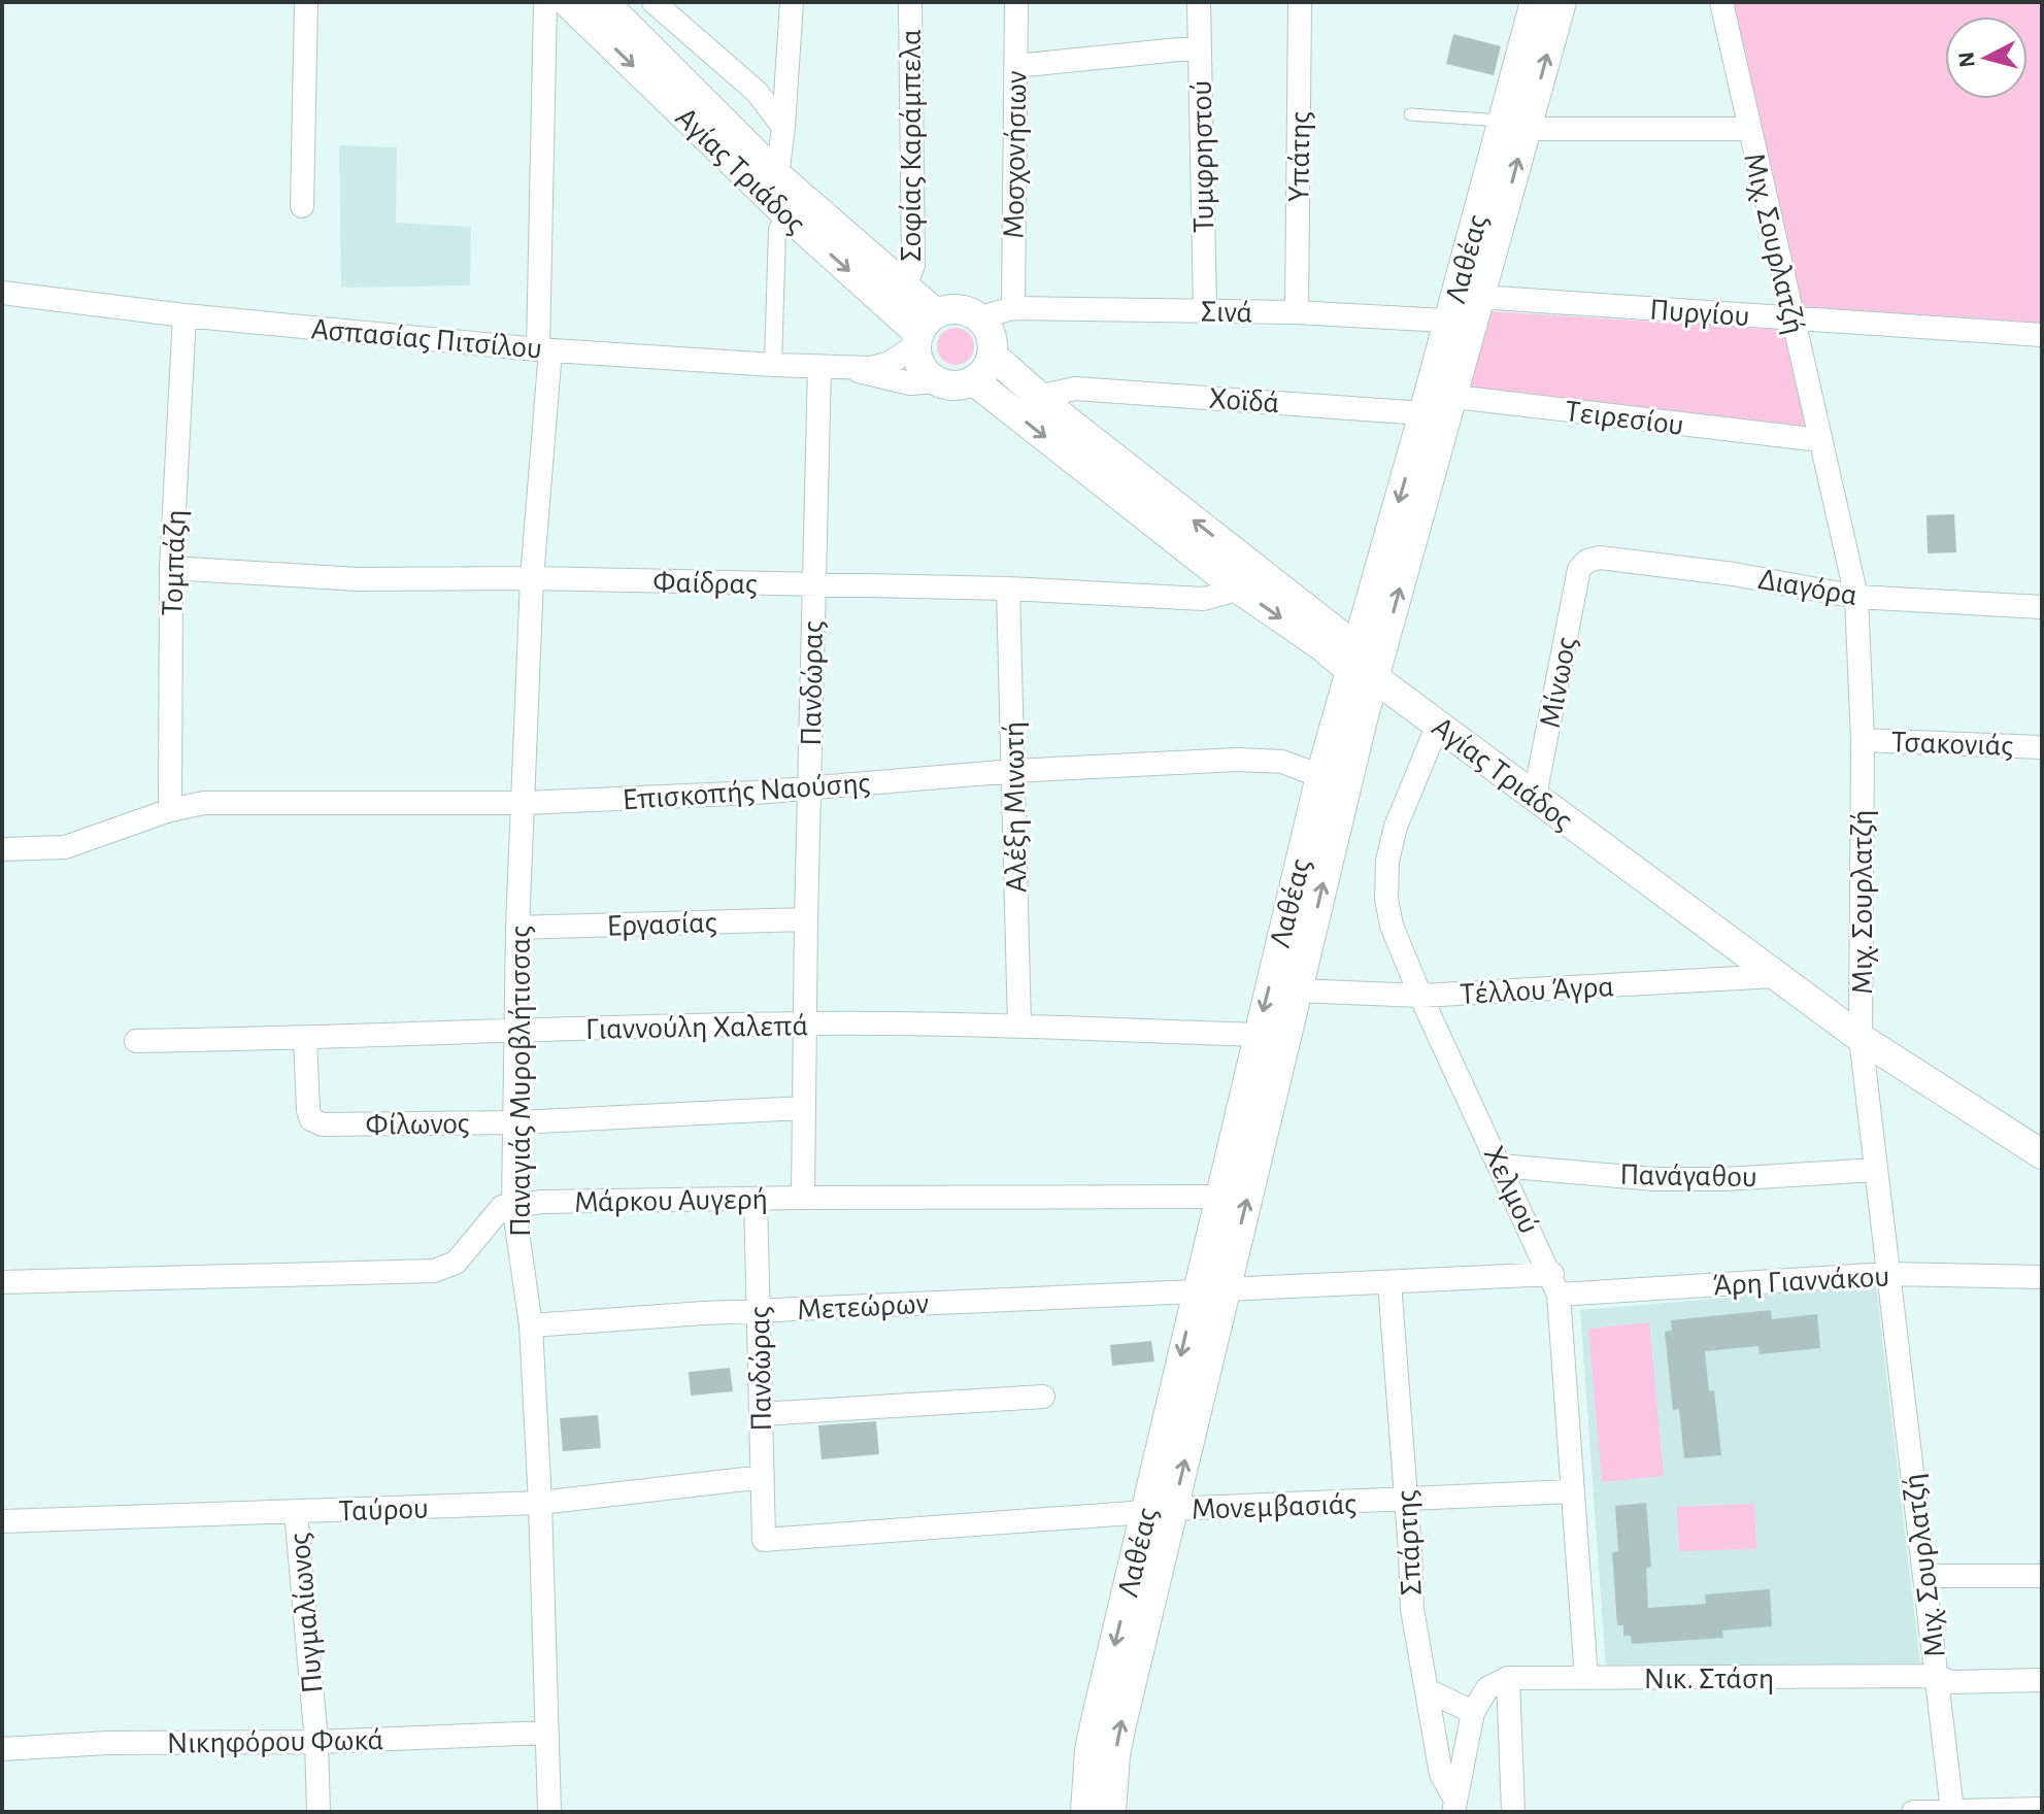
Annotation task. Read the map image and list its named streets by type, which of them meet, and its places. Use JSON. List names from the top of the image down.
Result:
{
  "streets": {
    "street": [
      "Σοφίας Καράμπελα",
      "Μοσχονήσιων",
      "Τυμφρηστού",
      "Υπάτης",
      "Αγίας Τριάδος",
      "Μιχ. Σουρλατζή",
      "Λαθέας",
      "Σινά",
      "Πυργίου",
      "Ασπασίας Πιτσίλου",
      "Χοϊδά",
      "Τειρεσίου",
      "Τομπάζη",
      "Φαίδρας",
      "Διαγόρα",
      "Μίνωος",
      "Πανδώρας",
      "Τσακονιάς",
      "Επισκοπής Ναούσης",
      "Αλέξη Μινωτή",
      "Εργασίας",
      "Τέλλου Άγρα",
      "Γιαννούλη Χαλεπά",
      "Παναγιάς Μυροβλήτισσας",
      "Φίλωνος",
      "Πανάγαθου",
      "Χελμού",
      "Μάρκου Αυγερή",
      "Άρη Γιαννάκου",
      "Μετεώρων",
      "Μονεμβασιάς",
      "Ταύρου",
      "Σπάρτης",
      "Πυγμαλίωνος",
      "Νικ. Στάση",
      "Νικηφόρου Φωκά"
    ]
  },
  "crossings": [
    ["Σοφίας Καράμπελα", "Αγίας Τριάδος"],
    ["Μοσχονήσιων", "Σινά"],
    ["Τυμφρηστού", "Σινά"],
    ["Υπάτης", "Σινά"],
    ["Αγίας Τριάδος", "Μιχ. Σουρλατζή"],
    ["Αγίας Τριάδος", "Λαθέας"],
    ["Αγίας Τριάδος", "Σινά"],
    ["Αγίας Τριάδος", "Ασπασίας Πιτσίλου"],
    ["Αγίας Τριάδος", "Χοϊδά"],
    ["Αγίας Τριάδος", "Φαίδρας"],
    ["Αγίας Τριάδος", "Μίνωος"],
    ["Αγίας Τριάδος", "Τέλλου Άγρα"],
    ["Αγίας Τριάδος", "Χελμού"],
    ["Μιχ. Σουρλατζή", "Πυργίου"],
    ["Μιχ. Σουρλατζή", "Τειρεσίου"],
    ["Μιχ. Σουρλατζή", "Διαγόρα"],
    ["Μιχ. Σουρλατζή", "Τσακονιάς"],
    ["Μιχ. Σουρλατζή", "Πανάγαθου"],
    ["Μιχ. Σουρλατζή", "Άρη Γιαννάκου"],
    ["Μιχ. Σουρλατζή", "Νικ. Στάση"],
    ["Λαθέας", "Σινά"],
    ["Λαθέας", "Πυργίου"],
    ["Λαθέας", "Χοϊδά"],
    ["Λαθέας", "Τειρεσίου"],
    ["Λαθέας", "Επισκοπής Ναούσης"],
    ["Λαθέας", "Τέλλου Άγρα"],
    ["Λαθέας", "Γιαννούλη Χαλεπά"],
    ["Λαθέας", "Μάρκου Αυγερή"],
    ["Λαθέας", "Μετεώρων"],
    ["Λαθέας", "Μονεμβασιάς"],
    ["Σινά", "Πυργίου"],
    ["Σινά", "Ασπασίας Πιτσίλου"],
    ["Ασπασίας Πιτσίλου", "Τομπάζη"],
    ["Ασπασίας Πιτσίλου", "Πανδώρας"],
    ["Ασπασίας Πιτσίλου", "Παναγιάς Μυροβλήτισσας"],
    ["Χοϊδά", "Τειρεσίου"],
    ["Τομπάζη", "Φαίδρας"],
    ["Τομπάζη", "Επισκοπής Ναούσης"],
    ["Φαίδρας", "Πανδώρας"],
    ["Φαίδρας", "Αλέξη Μινωτή"],
    ["Φαίδρας", "Παναγιάς Μυροβλήτισσας"],
    ["Διαγόρα", "Μίνωος"],
    ["Πανδώρας", "Επισκοπής Ναούσης"],
    ["Πανδώρας", "Εργασίας"],
    ["Πανδώρας", "Γιαννούλη Χαλεπά"],
    ["Πανδώρας", "Φίλωνος"],
    ["Πανδώρας", "Μάρκου Αυγερή"],
    ["Πανδώρας", "Μετεώρων"],
    ["Πανδώρας", "Μονεμβασιάς"],
    ["Πανδώρας", "Ταύρου"],
    ["Επισκοπής Ναούσης", "Αλέξη Μινωτή"],
    ["Επισκοπής Ναούσης", "Παναγιάς Μυροβλήτισσας"],
    ["Αλέξη Μινωτή", "Γιαννούλη Χαλεπά"],
    ["Εργασίας", "Παναγιάς Μυροβλήτισσας"],
    ["Τέλλου Άγρα", "Χελμού"],
    ["Γιαννούλη Χαλεπά", "Παναγιάς Μυροβλήτισσας"],
    ["Γιαννούλη Χαλεπά", "Φίλωνος"],
    ["Παναγιάς Μυροβλήτισσας", "Φίλωνος"],
    ["Παναγιάς Μυροβλήτισσας", "Μάρκου Αυγερή"],
    ["Παναγιάς Μυροβλήτισσας", "Μετεώρων"],
    ["Παναγιάς Μυροβλήτισσας", "Ταύρου"],
    ["Παναγιάς Μυροβλήτισσας", "Νικηφόρου Φωκά"],
    ["Πανάγαθου", "Χελμού"],
    ["Χελμού", "Άρη Γιαννάκου"],
    ["Χελμού", "Μονεμβασιάς"],
    ["Χελμού", "Νικ. Στάση"],
    ["Μονεμβασιάς", "Σπάρτης"],
    ["Ταύρου", "Πυγμαλίωνος"],
    ["Πυγμαλίωνος", "Νικηφόρου Φωκά"]
  ],
  "north": "left"
}
